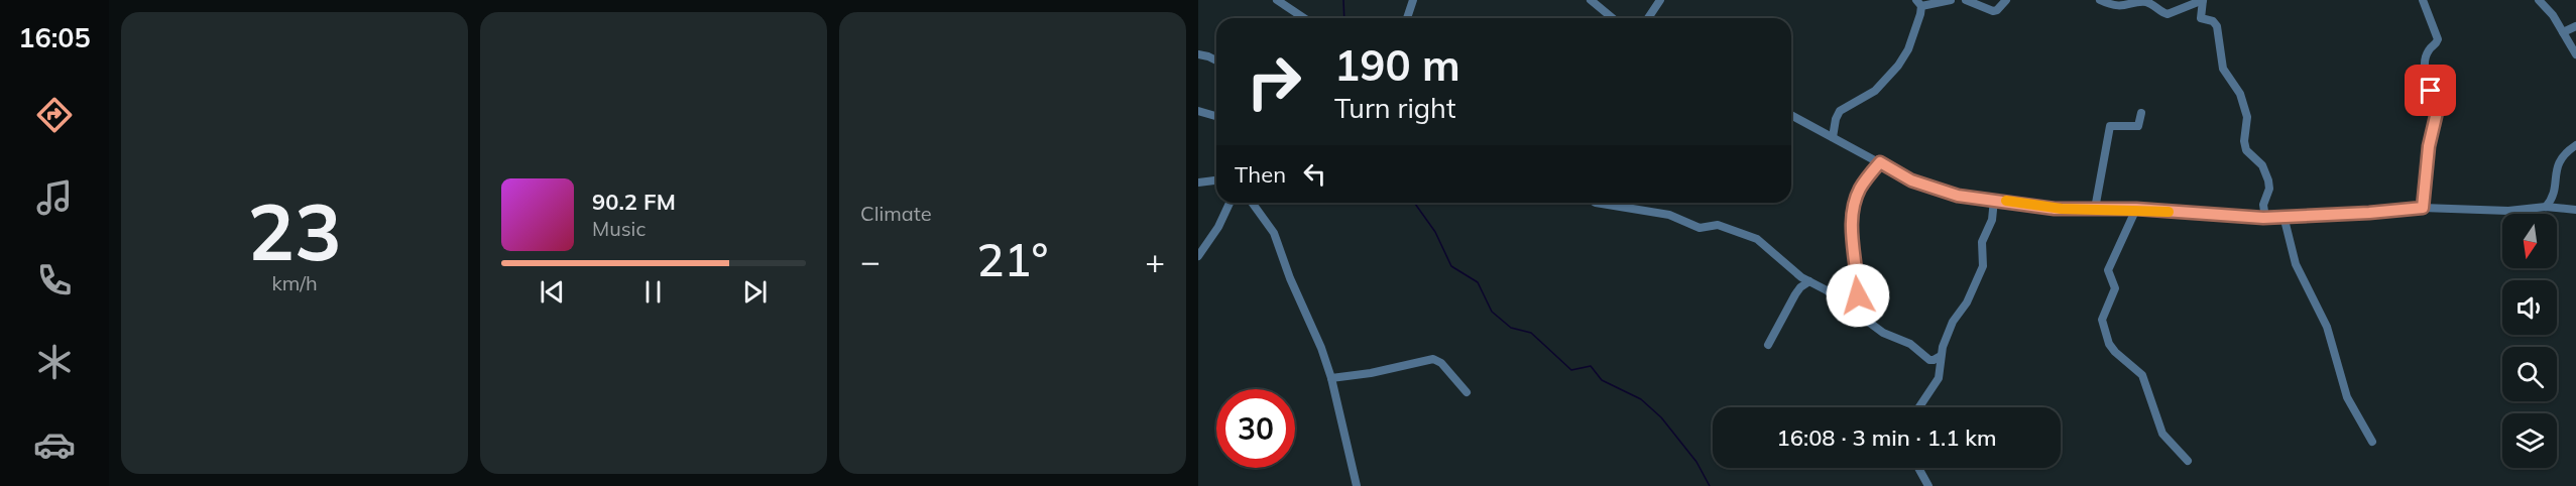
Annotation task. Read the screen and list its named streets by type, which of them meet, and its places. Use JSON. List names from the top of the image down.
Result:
{
  "north": "bottom",
  "page": {
    "tabs": "16:05",
    "tile": [
      ["23", "km/h"],
      "Climate"
    ],
    "turn": ["190 m", "Turn right"],
    "then": "Then",
    "song": ["90.2 FM", "Music"],
    "heat": ["−", "21°", "+"],
    "limit": "30",
    "trip": "16:08 · 3 min · 1.1 km"
  }
}
